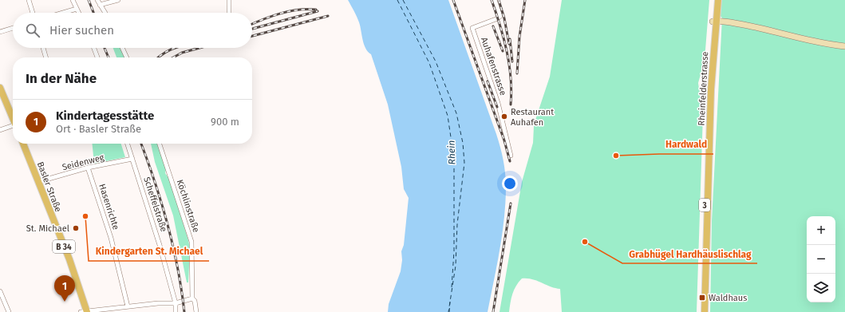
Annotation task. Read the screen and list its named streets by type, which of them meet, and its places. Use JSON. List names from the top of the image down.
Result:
{
  "streets": {
    "main road": [
      "Rheinfelderstrasse",
      "Basler Straße",
      "3",
      "B 34"
    ],
    "street": [
      "Auhafenstrasse",
      "Seidenweg",
      "Scheffelstraße",
      "Köchlinstraße",
      "Hasenrichte"
    ]
  },
  "crossings": [
    ["Seidenweg", "Basler Straße"],
    ["Seidenweg", "Scheffelstraße"],
    ["Seidenweg", "Hasenrichte"]
  ],
  "water": ["Rhein"],
  "places": {
    "other": [
      "Restaurant Auhafen",
      "Hardwald",
      "Kindergarten St. Michael",
      "St. Michael",
      "Grabhügel Hardhäuslischlag"
    ],
    "transit": ["Waldhaus"]
  },
  "page": {
    "search": "Hier suchen",
    "heading": "In der Nähe",
    "list": [
      {
        "mark": "1",
        "name": "Kindertagesstätte",
        "note": "Ort · Basler Straße",
        "value": "900 m"
      }
    ],
    "map_buttons": ["+", "−"],
    "pins": "1"
  }
}
